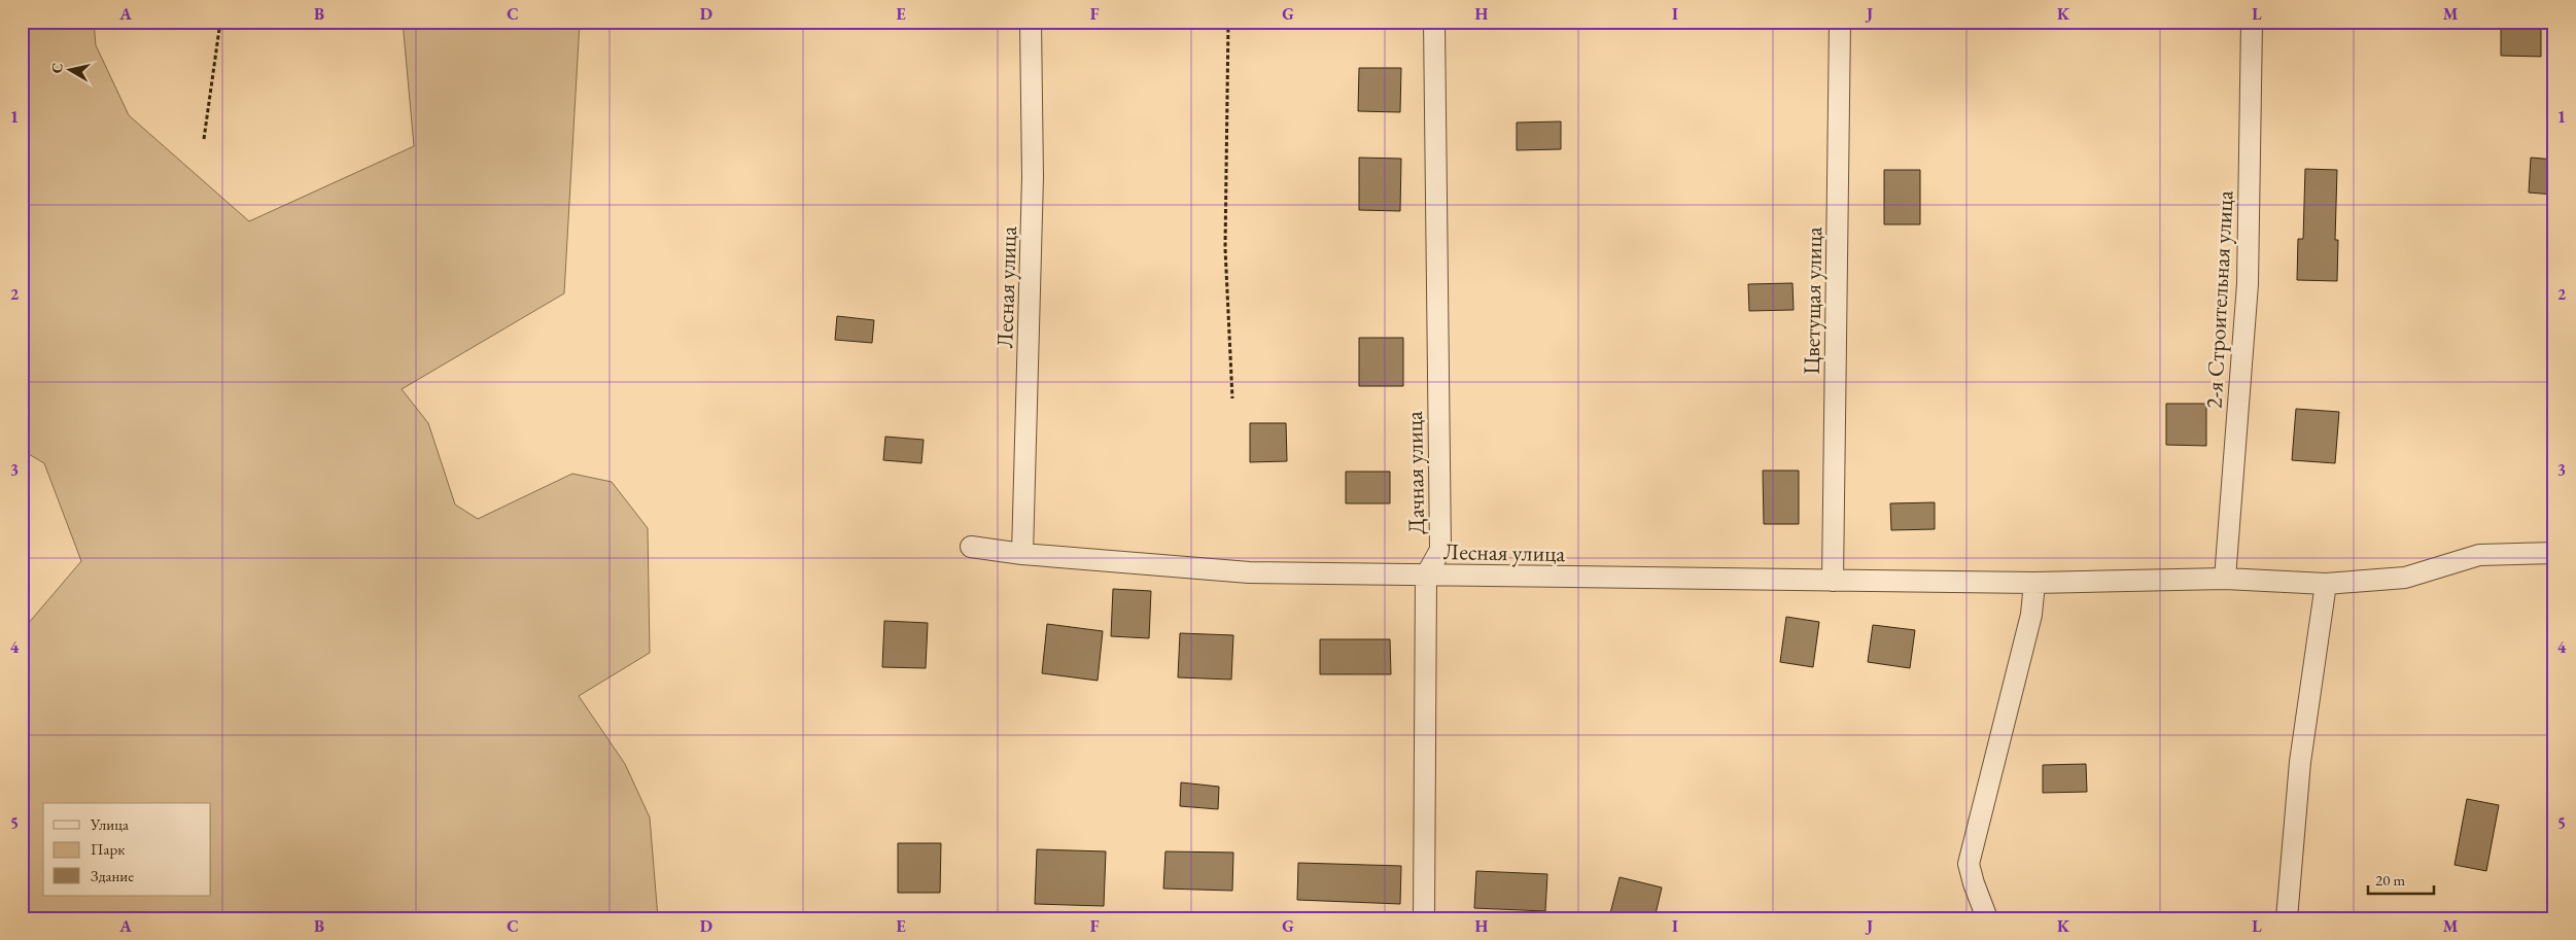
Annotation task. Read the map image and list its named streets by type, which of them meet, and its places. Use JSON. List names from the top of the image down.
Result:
{
  "streets": {
    "street": [
      "Лесная улица",
      "2-я Строительная улица",
      "Цветущая улица",
      "Дачная улица"
    ]
  },
  "crossings": [
    ["Лесная улица", "2-я Строительная улица"],
    ["Лесная улица", "Цветущая улица"],
    ["Лесная улица", "Дачная улица"]
  ],
  "legend": ["Улица", "Парк", "Здание"],
  "scale_bar": "20 m",
  "north": "left",
  "grid": {
    "columns": [
      "A",
      "B",
      "C",
      "D",
      "E",
      "F",
      "G",
      "H",
      "I",
      "J",
      "K",
      "L",
      "M"
    ],
    "rows": [
      "1",
      "2",
      "3",
      "4",
      "5"
    ]
  }
}
